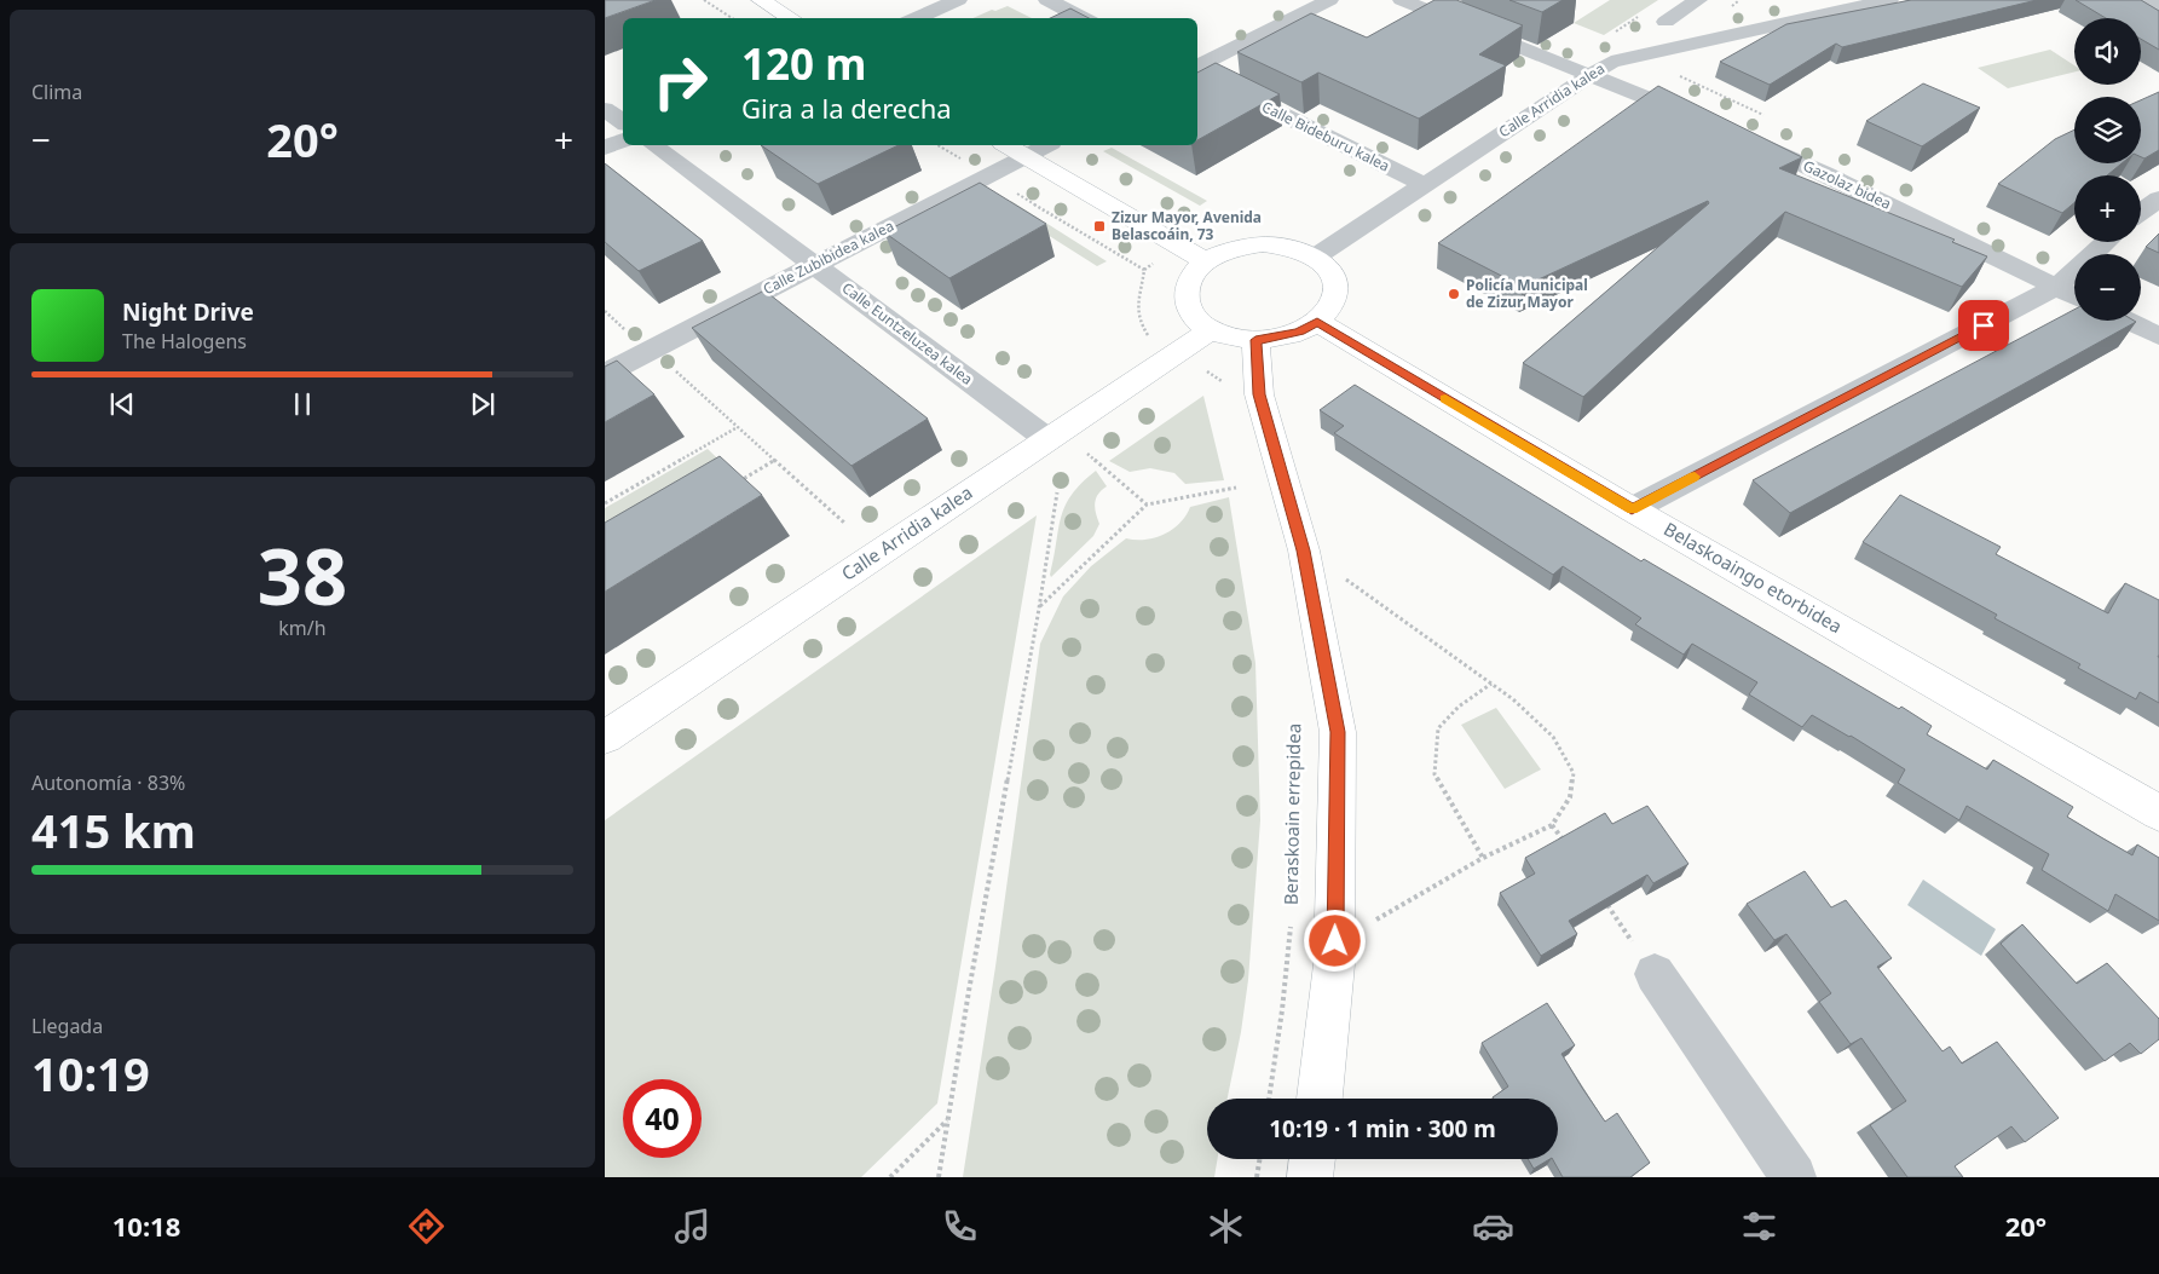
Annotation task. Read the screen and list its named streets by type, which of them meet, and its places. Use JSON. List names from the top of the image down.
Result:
{
  "streets": {
    "street": [
      "Calle Arridia kalea",
      "Calle Bideburu kalea",
      "Gazolaz bidea",
      "Calle Zubibidea kalea",
      "Calle Euntzeluzea kalea",
      "Belaskoaingo etorbidea"
    ],
    "path": ["Beraskoain errepidea"]
  },
  "crossings": [
    ["Calle Arridia kalea", "Calle Bideburu kalea"],
    ["Calle Arridia kalea", "Calle Euntzeluzea kalea"],
    ["Calle Arridia kalea", "Belaskoaingo etorbidea"],
    ["Calle Zubibidea kalea", "Calle Euntzeluzea kalea"]
  ],
  "places": {
    "transit": ["Zizur Mayor, Avenida Belascoáin, 73"],
    "other": ["Policía Municipal de Zizur Mayor"]
  },
  "page": {
    "tile": [
      "Clima",
      ["38", "km/h"],
      ["Autonomía · 83%", "415 km"],
      ["Llegada", "10:19"]
    ],
    "map_buttons": ["+", "−"],
    "turn": ["120 m", "Gira a la derecha"],
    "heat": ["−", "20°", "+"],
    "song": ["Night Drive", "The Halogens"],
    "limit": "40",
    "trip": "10:19 · 1 min · 300 m",
    "tabs": ["10:18", "20°"]
  }
}
